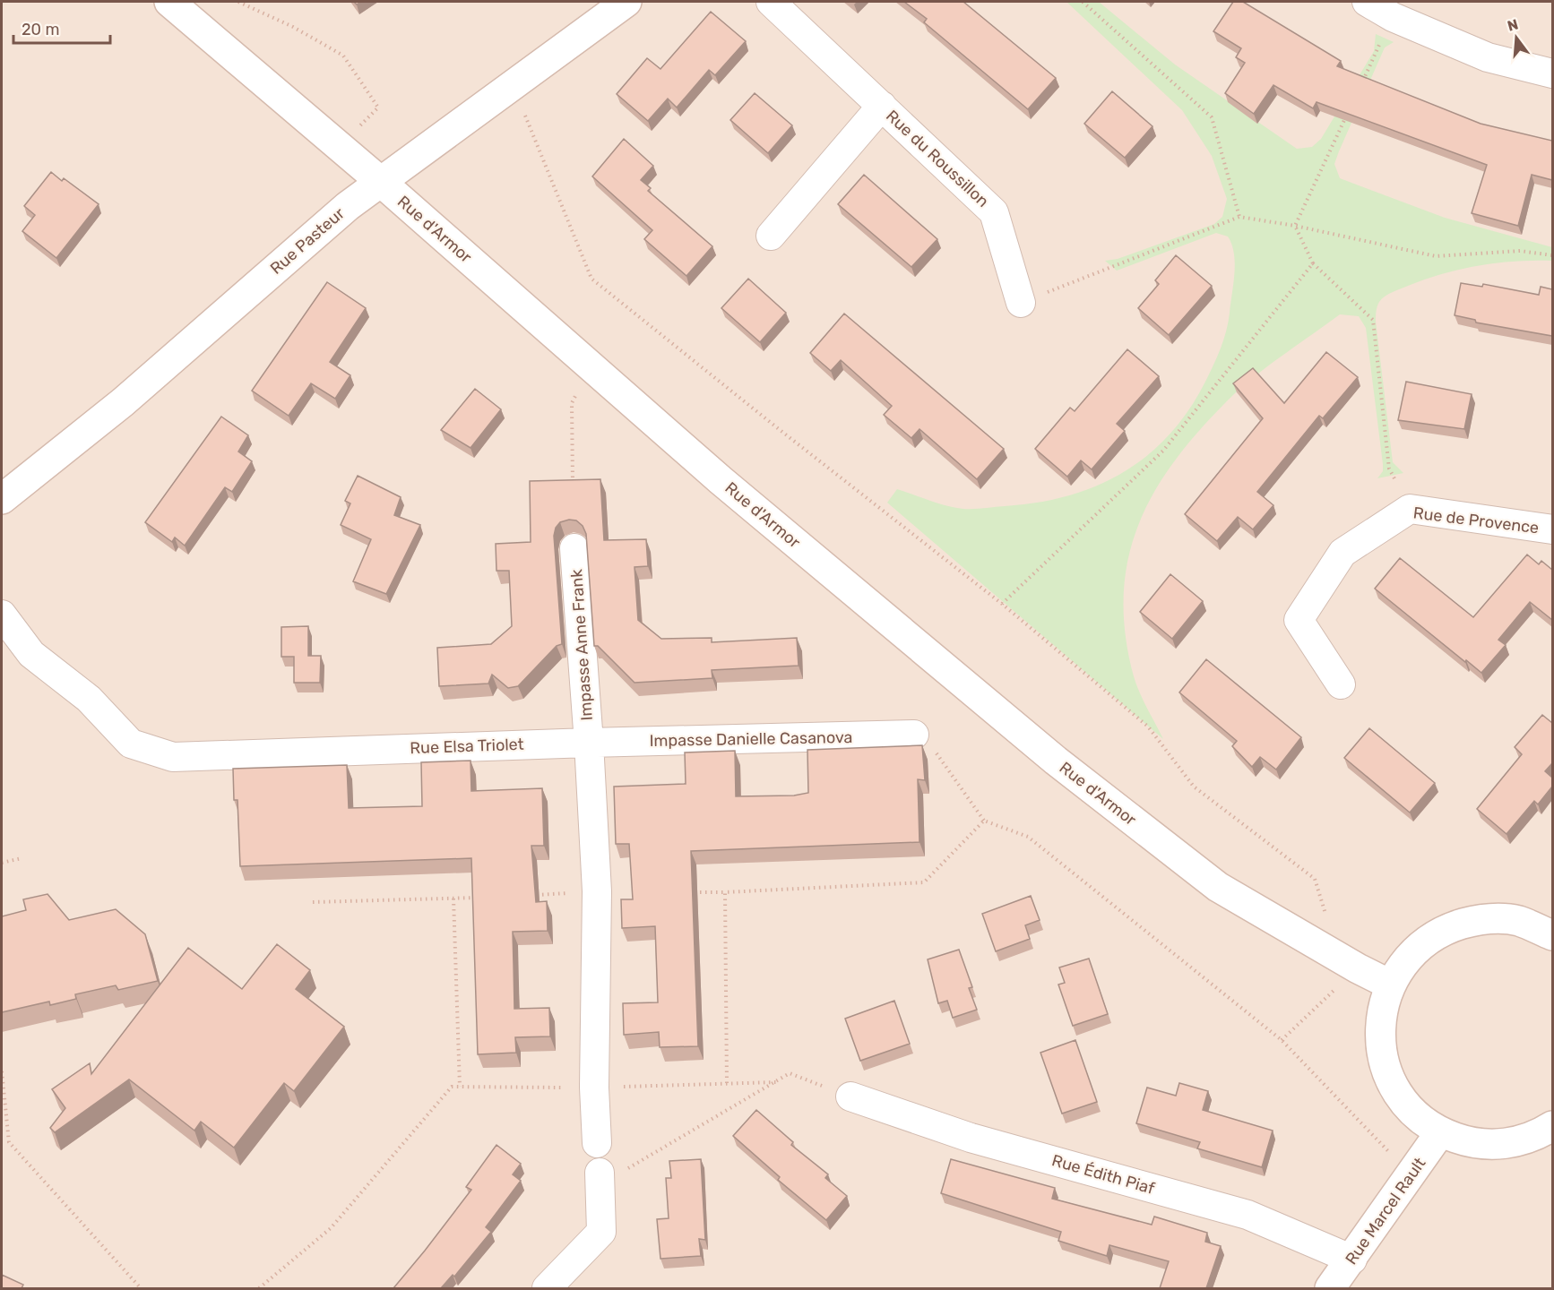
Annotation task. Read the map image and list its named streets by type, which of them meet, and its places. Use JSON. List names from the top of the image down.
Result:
{
  "streets": {
    "main road": ["Rue d'Armor", "Rue Pasteur", "Rue Marcel Rault"],
    "street": [
      "Rue du Roussillon",
      "Rue de Provence",
      "Impasse Anne Frank",
      "Impasse Danielle Casanova",
      "Rue Elsa Triolet",
      "Rue Édith Piaf"
    ]
  },
  "crossings": [
    ["Rue d'Armor", "Rue Pasteur"],
    ["Impasse Anne Frank", "Impasse Danielle Casanova"],
    ["Impasse Anne Frank", "Rue Elsa Triolet"],
    ["Impasse Danielle Casanova", "Rue Elsa Triolet"],
    ["Rue Édith Piaf", "Rue Marcel Rault"]
  ],
  "scale_bar": "20 m",
  "north": "top"
}
